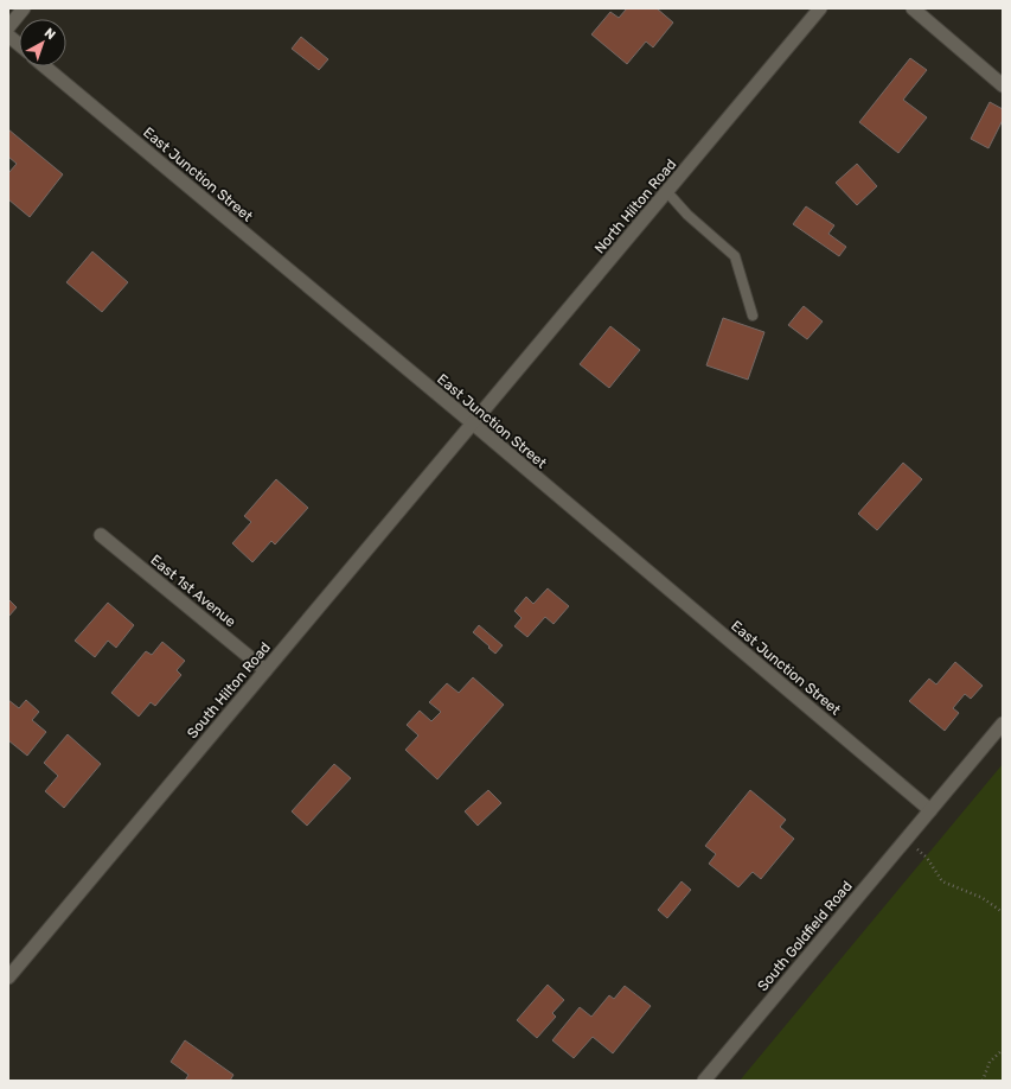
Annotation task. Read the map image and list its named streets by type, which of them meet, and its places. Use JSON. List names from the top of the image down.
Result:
{
  "streets": {
    "street": [
      "East Junction Street",
      "North Hilton Road",
      "East 1st Avenue",
      "South Hilton Road",
      "South Goldfield Road"
    ]
  },
  "crossings": [
    ["East Junction Street", "North Hilton Road"],
    ["East Junction Street", "South Hilton Road"],
    ["East Junction Street", "South Goldfield Road"],
    ["North Hilton Road", "South Hilton Road"],
    ["East 1st Avenue", "South Hilton Road"]
  ],
  "north": "top right"
}
